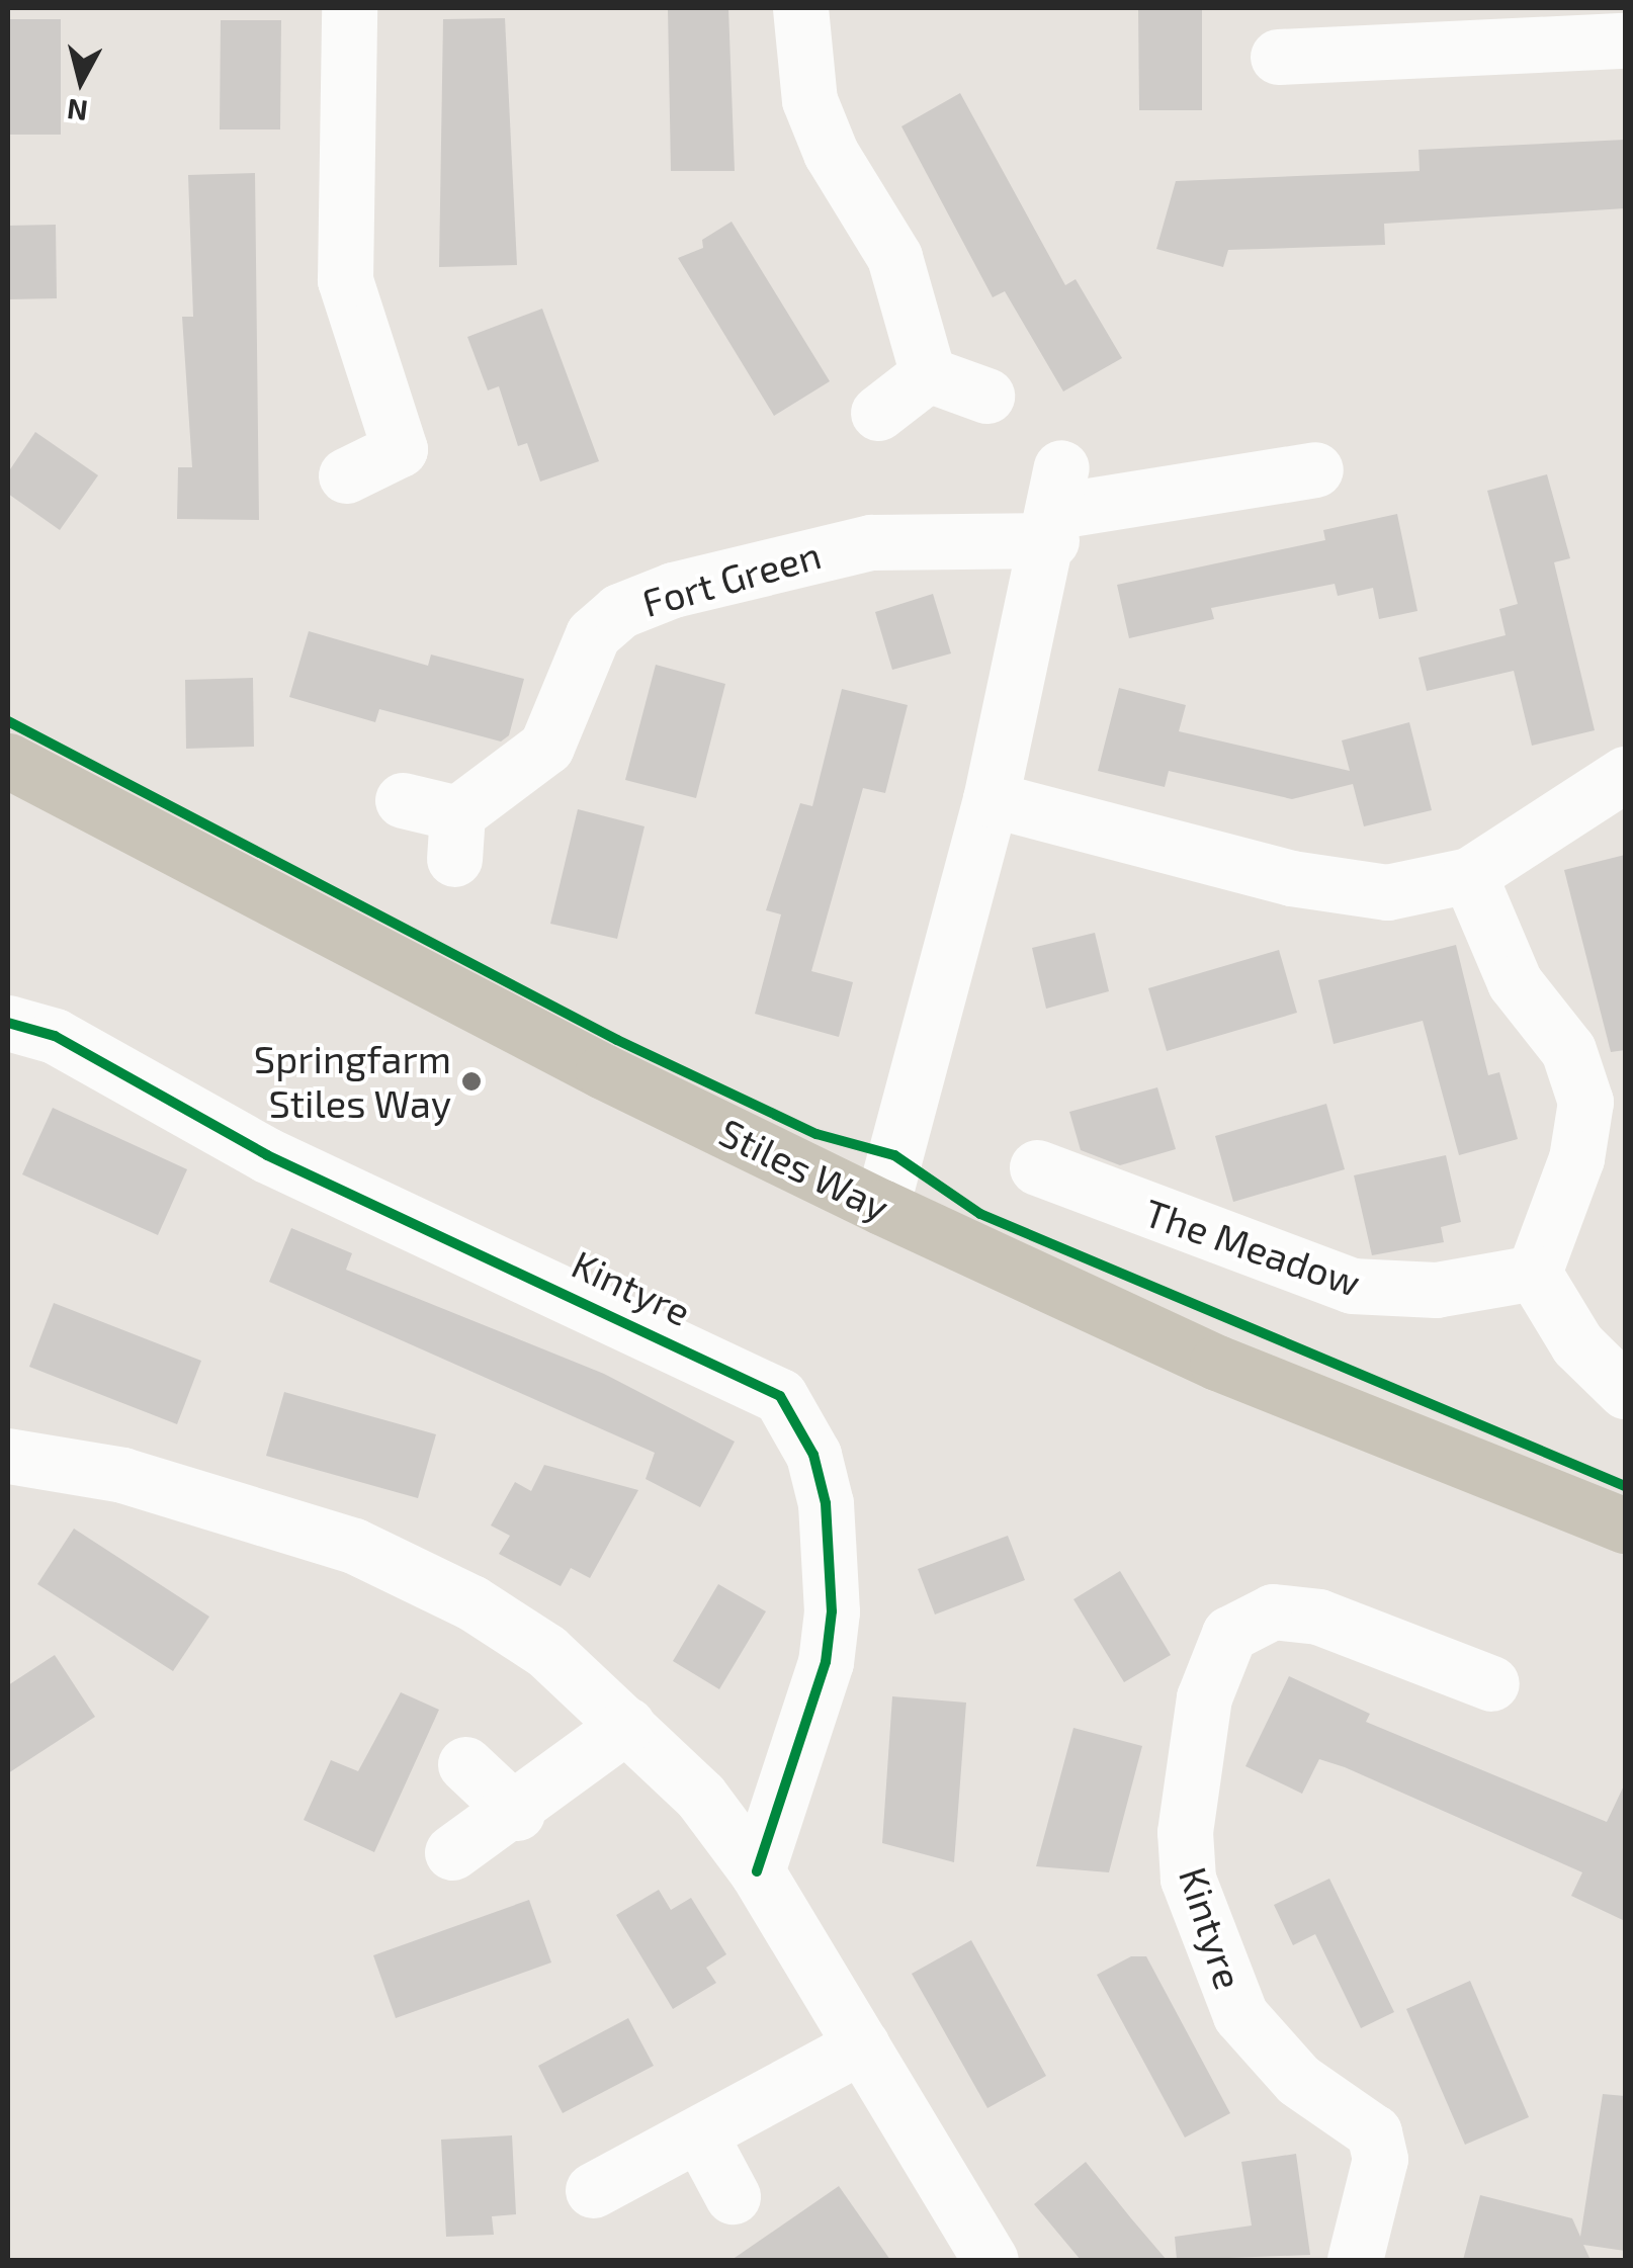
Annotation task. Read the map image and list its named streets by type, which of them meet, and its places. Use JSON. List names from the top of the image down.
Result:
{
  "streets": {
    "main road": ["Stiles Way"],
    "street": ["Fort Green", "The Meadow", "Kintyre"]
  },
  "places": ["Springfarm Stiles Way"],
  "north": "bottom"
}
